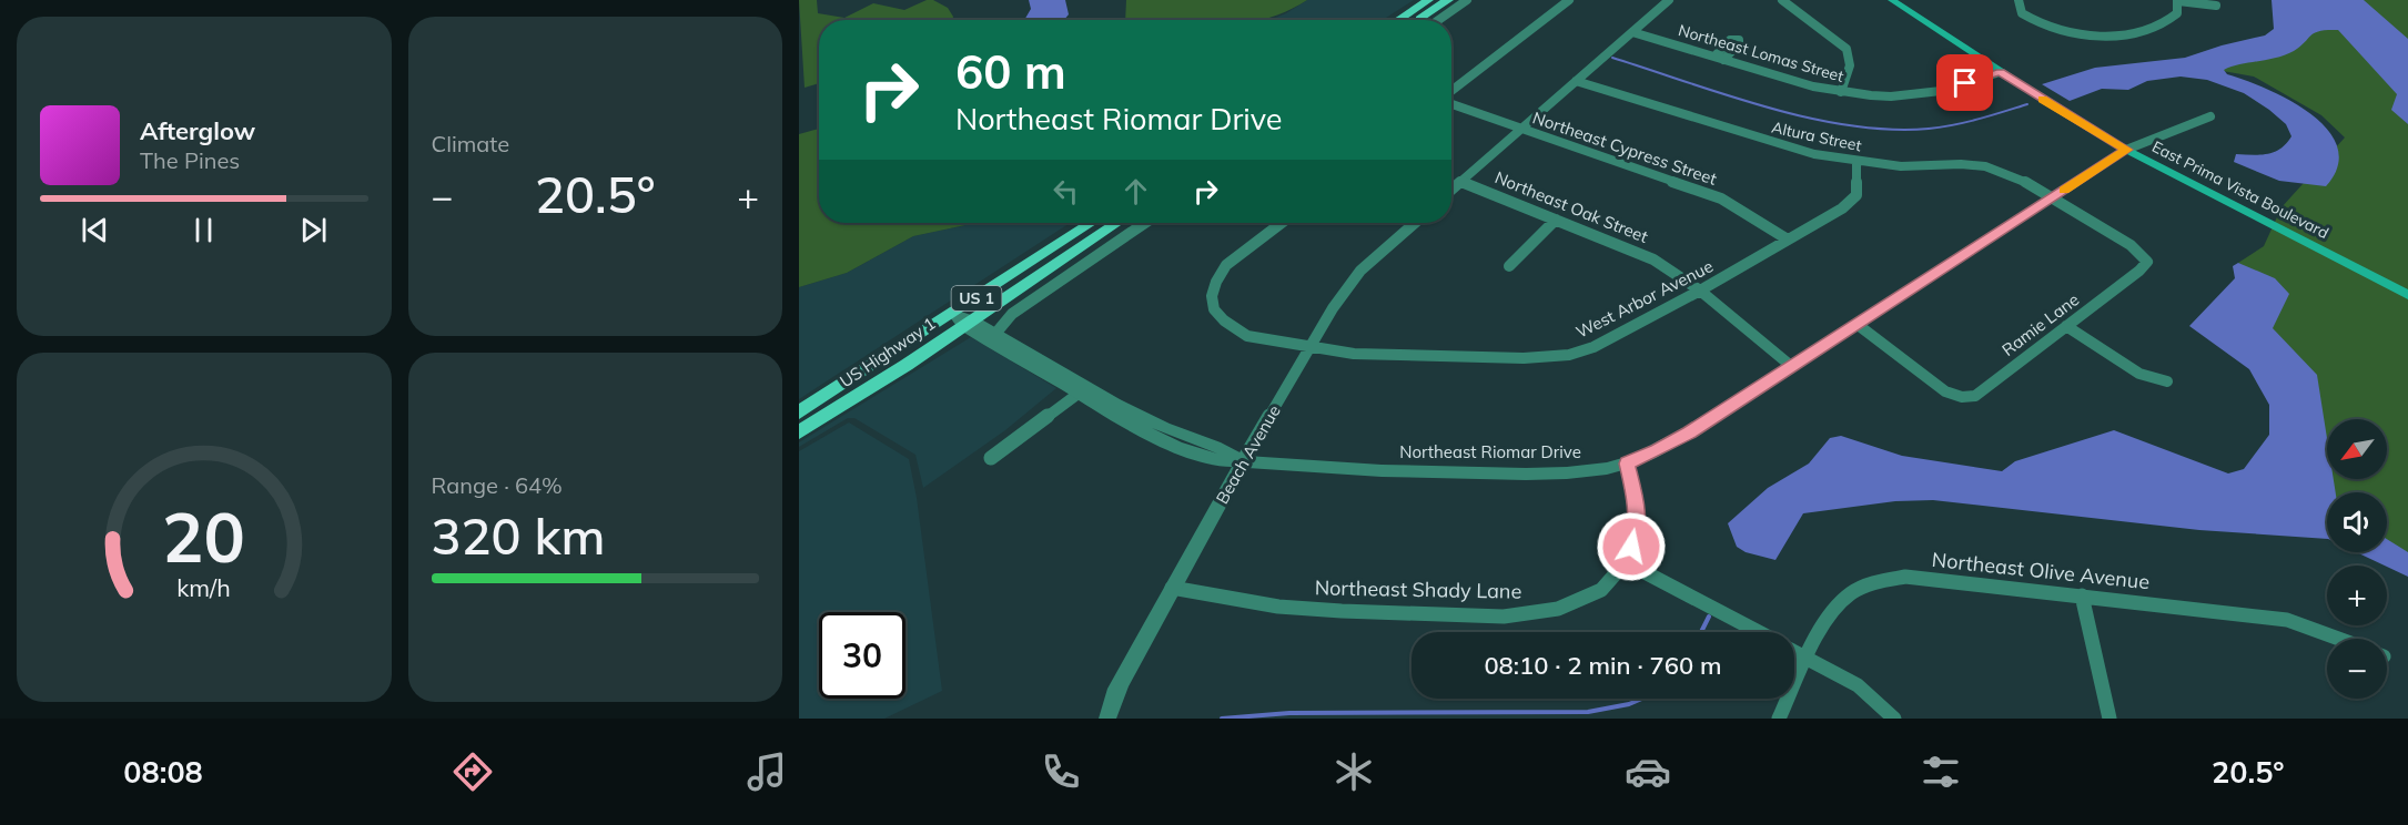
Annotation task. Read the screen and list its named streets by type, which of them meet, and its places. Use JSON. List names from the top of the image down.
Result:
{
  "streets": {
    "main road": ["East Prima Vista Boulevard", "US 1", "US Highway 1"],
    "street": [
      "Northeast Lomas Street",
      "Altura Street",
      "Northeast Cypress Street",
      "Northeast Oak Street",
      "West Arbor Avenue",
      "Ramie Lane",
      "Northeast Riomar Drive",
      "Beach Avenue",
      "Northeast Olive Avenue",
      "Northeast Shady Lane"
    ]
  },
  "crossings": [
    ["Northeast Lomas Street", "East Prima Vista Boulevard"],
    ["Altura Street", "West Arbor Avenue"],
    ["Altura Street", "Ramie Lane"],
    ["Altura Street", "Northeast Riomar Drive"],
    ["Northeast Cypress Street", "West Arbor Avenue"],
    ["East Prima Vista Boulevard", "Northeast Riomar Drive"],
    ["Northeast Oak Street", "West Arbor Avenue"],
    ["Northeast Oak Street", "Northeast Riomar Drive"],
    ["West Arbor Avenue", "Beach Avenue"],
    ["Ramie Lane", "Northeast Riomar Drive"],
    ["US Highway 1", "Northeast Riomar Drive"],
    ["Northeast Riomar Drive", "Beach Avenue"],
    ["Northeast Riomar Drive", "Northeast Shady Lane"],
    ["Beach Avenue", "Northeast Shady Lane"]
  ],
  "north": "bottom left",
  "page": {
    "tile": [
      "Climate",
      ["Range · 64%", "320 km"]
    ],
    "turn": ["60 m", "Northeast Riomar Drive"],
    "song": ["Afterglow", "The Pines"],
    "heat": ["−", "20.5°", "+"],
    "map_buttons": ["+", "−"],
    "limit": "30",
    "trip": "08:10 · 2 min · 760 m",
    "tabs": ["08:08", "20.5°"],
    "gauge": ["20", "km/h"]
  }
}
